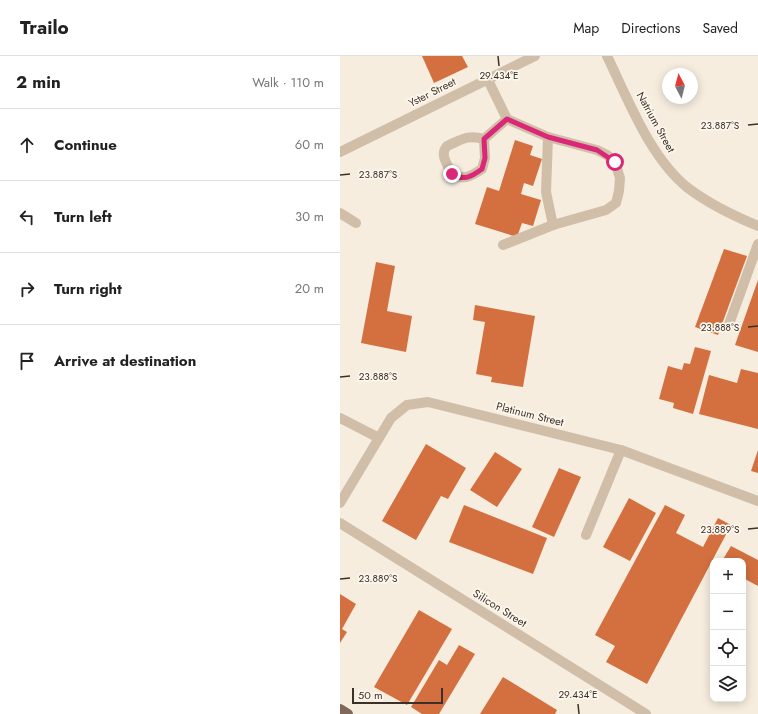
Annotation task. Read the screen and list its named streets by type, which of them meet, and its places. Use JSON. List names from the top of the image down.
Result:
{
  "streets": {
    "street": [
      "Yster Street",
      "Natrium Street",
      "Platinum Street",
      "Silicon Street"
    ]
  },
  "scale_bar": "50 m",
  "north": "top",
  "page": {
    "header": "Trailo",
    "nav": ["Map", "Directions", "Saved"],
    "heading": ["2 min", "Walk · 110 m"],
    "list": [
      ["Continue", "60 m"],
      ["Turn left", "30 m"],
      ["Turn right", "20 m"],
      "Arrive at destination"
    ],
    "map_buttons": ["+", "−"],
    "scale": "50 m"
  },
  "coordinates": [
    "29.434°E",
    "23.887°S",
    "23.888°S",
    "23.889°S"
  ]
}
